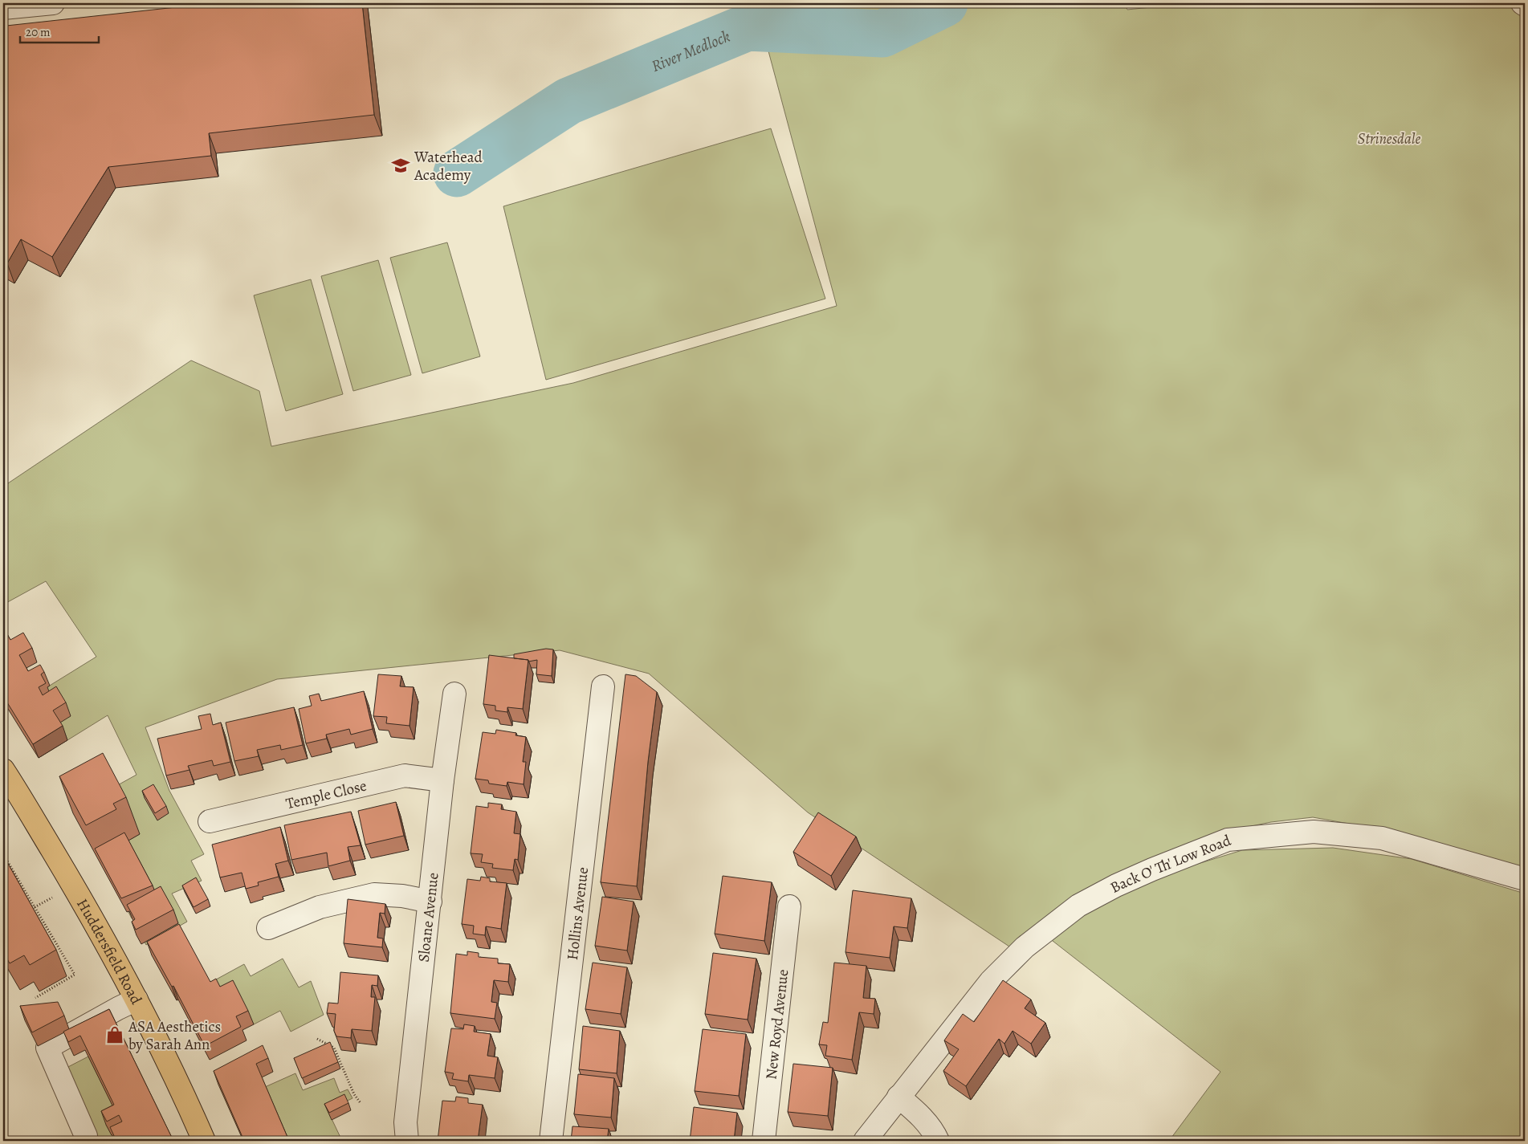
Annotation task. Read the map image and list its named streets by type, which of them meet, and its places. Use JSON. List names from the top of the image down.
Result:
{
  "streets": {
    "main road": ["Huddersfield Road"],
    "street": [
      "Temple Close",
      "Back O' Th' Low Road",
      "Hollins Avenue",
      "Sloane Avenue",
      "New Royd Avenue"
    ]
  },
  "crossings": [
    ["Temple Close", "Sloane Avenue"]
  ],
  "water": ["River Medlock"],
  "parks": ["Strinesdale"],
  "places": {
    "school or university": ["Waterhead Academy"],
    "shop": ["ASA Aesthetics by Sarah Ann"]
  },
  "scale_bar": "20 m"
}
